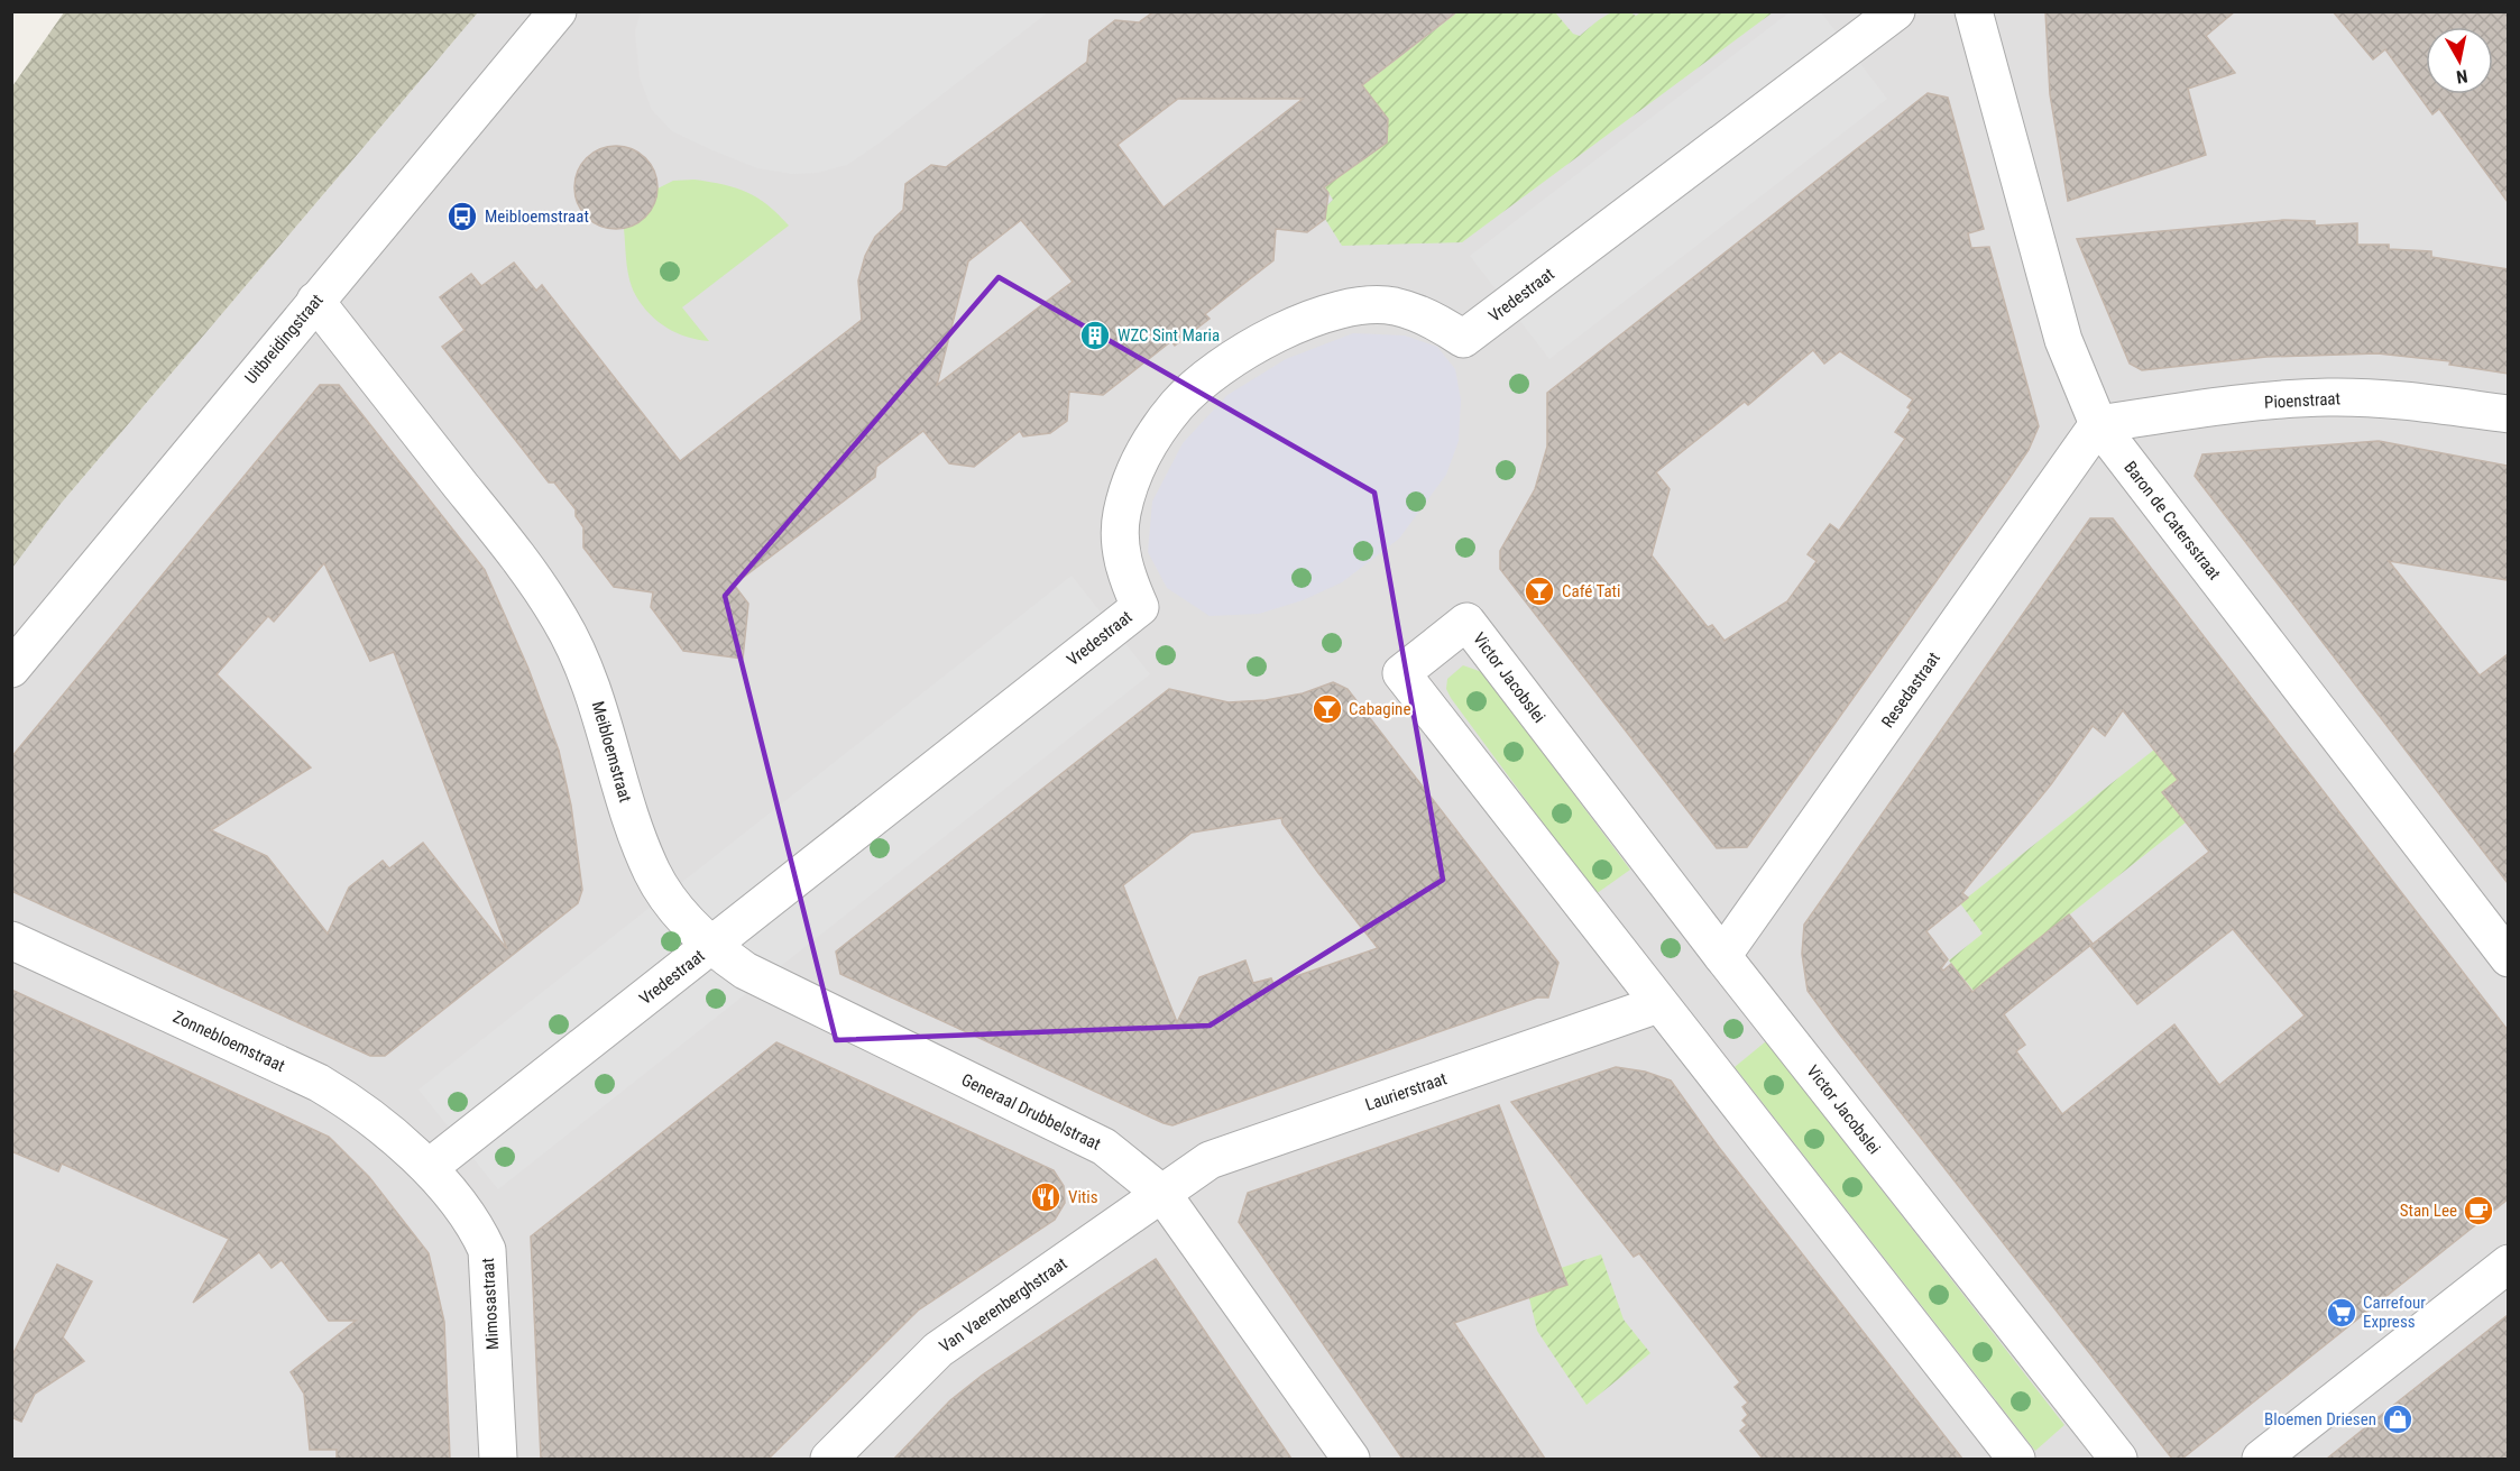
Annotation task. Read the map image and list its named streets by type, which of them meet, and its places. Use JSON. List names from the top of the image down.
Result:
{
  "streets": {
    "street": [
      "Vredestraat",
      "Uitbreidingstraat",
      "Pioenstraat",
      "Baron de Catersstraat",
      "Victor Jacobslei",
      "Resedastraat",
      "Meibloemstraat",
      "Zonnebloemstraat",
      "Laurierstraat",
      "Generaal Drubbelstraat",
      "Mimosastraat",
      "Van Vaerenberghstraat"
    ]
  },
  "crossings": [
    ["Vredestraat", "Meibloemstraat"],
    ["Vredestraat", "Zonnebloemstraat"],
    ["Vredestraat", "Generaal Drubbelstraat"],
    ["Vredestraat", "Mimosastraat"],
    ["Uitbreidingstraat", "Meibloemstraat"],
    ["Pioenstraat", "Baron de Catersstraat"],
    ["Pioenstraat", "Resedastraat"],
    ["Baron de Catersstraat", "Resedastraat"],
    ["Victor Jacobslei", "Resedastraat"],
    ["Victor Jacobslei", "Laurierstraat"],
    ["Meibloemstraat", "Generaal Drubbelstraat"],
    ["Zonnebloemstraat", "Mimosastraat"],
    ["Laurierstraat", "Generaal Drubbelstraat"],
    ["Laurierstraat", "Van Vaerenberghstraat"],
    ["Generaal Drubbelstraat", "Van Vaerenberghstraat"]
  ],
  "places": {
    "bus stop": ["Meibloemstraat"],
    "building": ["WZC Sint Maria"],
    "bar": ["Café Tati", "Cabagine"],
    "restaurant": ["Vitis"],
    "cafe": ["Stan Lee"],
    "supermarket": ["Carrefour Express"],
    "shop": ["Bloemen Driesen"]
  },
  "north": "bottom"
}
